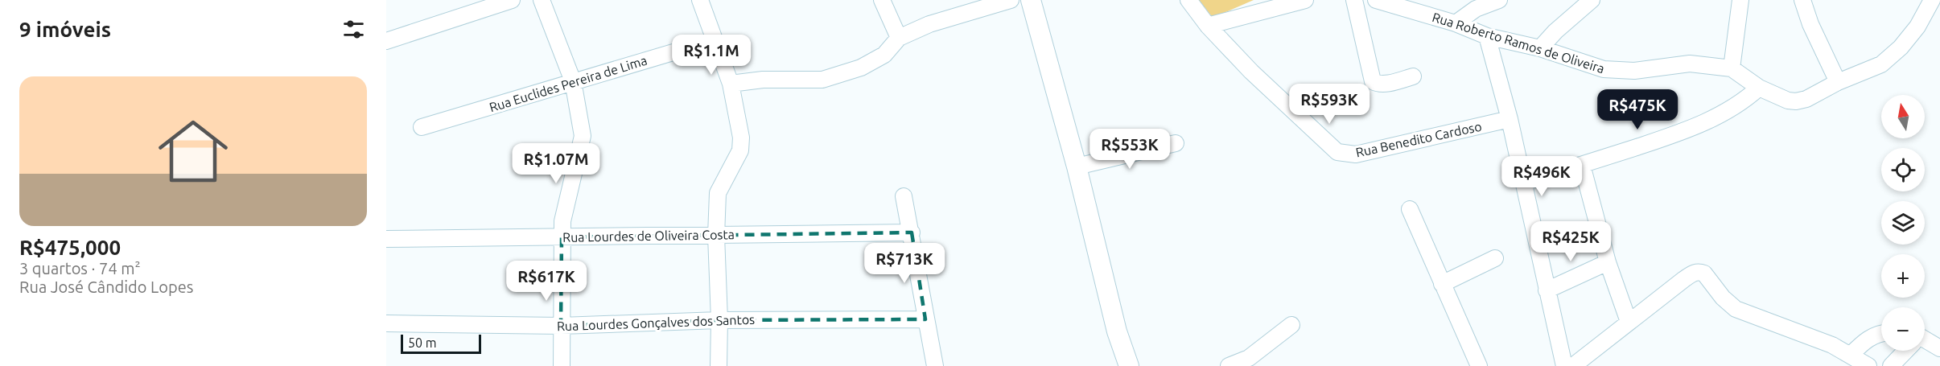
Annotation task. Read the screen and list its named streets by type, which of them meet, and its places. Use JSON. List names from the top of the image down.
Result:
{
  "streets": {
    "street": [
      "Rua Roberto Ramos de Oliveira",
      "Rua Euclides Pereira de Lima",
      "Rua Benedito Cardoso",
      "Rua Lourdes de Oliveira Costa",
      "Rua Lourdes Gonçalves dos Santos"
    ]
  },
  "scale_bar": "50 m",
  "north": "top",
  "page": {
    "heading": "9 imóveis",
    "price": [
      "R$1.1M",
      "R$593K",
      "R$475K",
      "R$553K",
      "R$1.07M",
      "R$496K",
      "R$425K",
      "R$713K",
      "R$617K"
    ],
    "list": [
      {
        "name": "R$475,000",
        "note": "3 quartos · 74 m² · Rua José Cândido Lopes"
      }
    ],
    "map_buttons": ["+", "−"],
    "scale": "50 m"
  }
}
